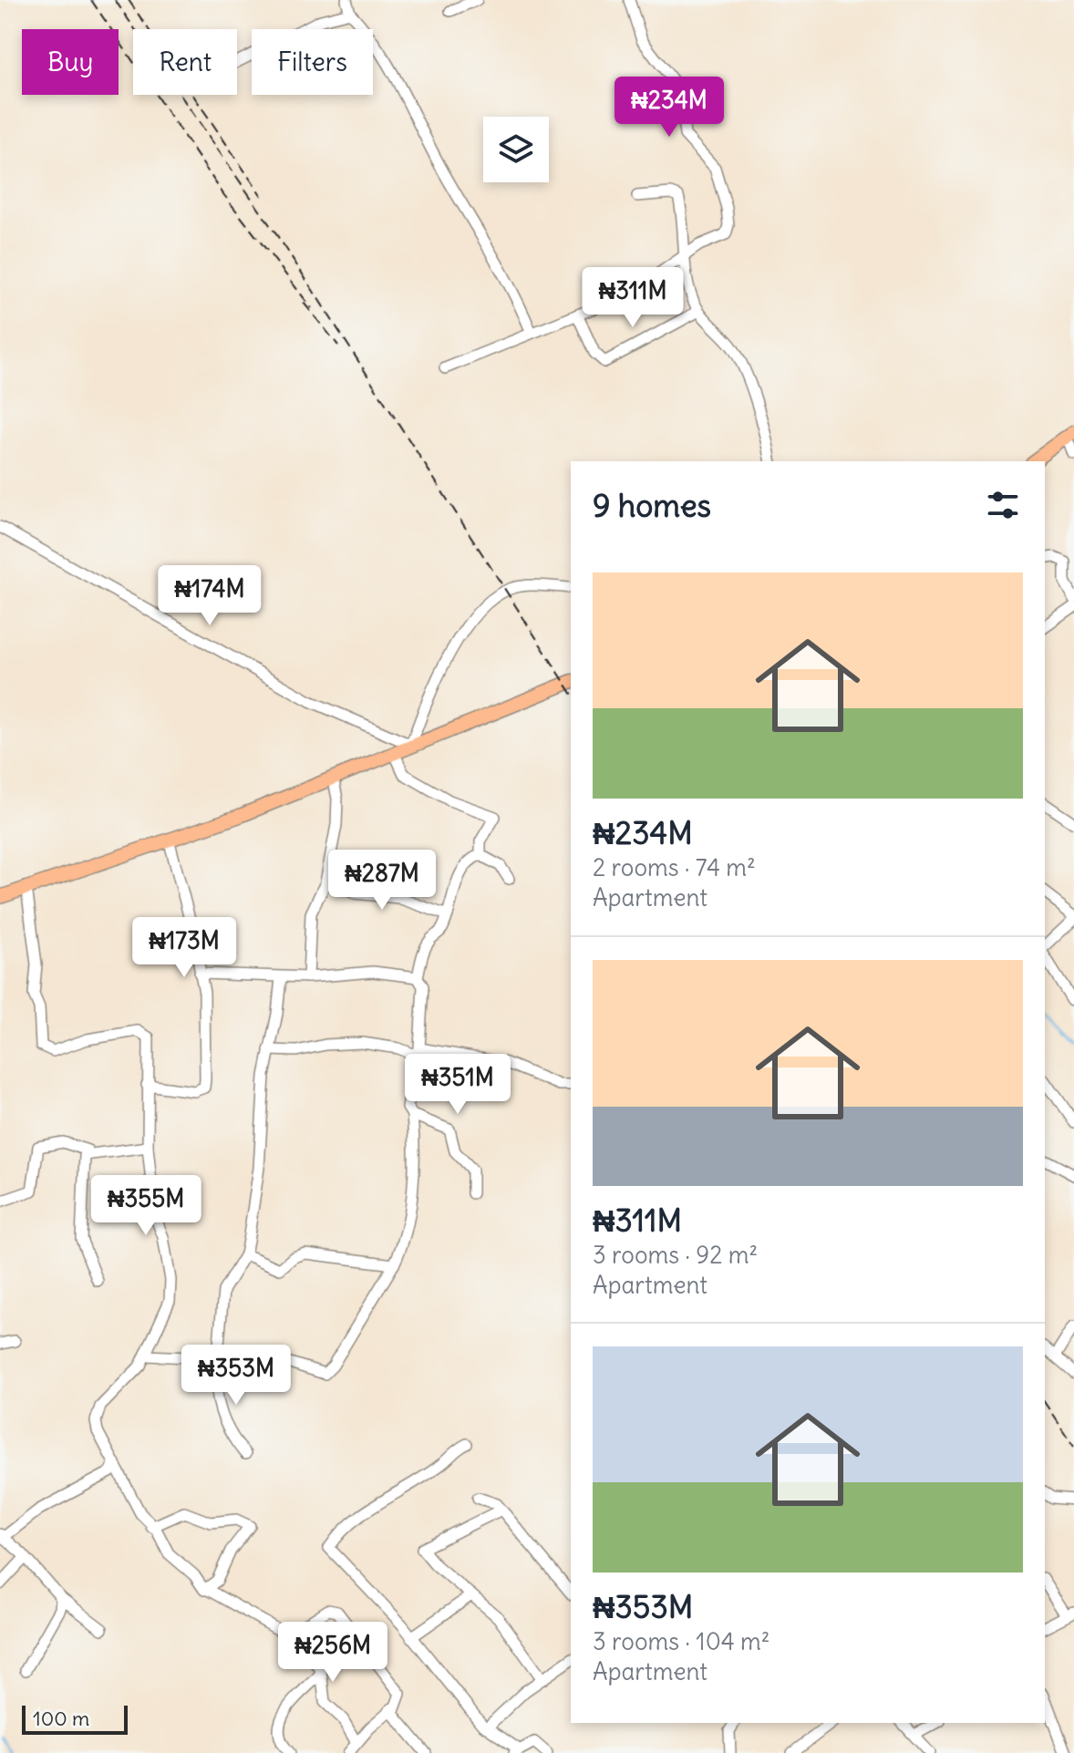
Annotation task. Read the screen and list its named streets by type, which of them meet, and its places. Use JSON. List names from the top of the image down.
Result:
{
  "scale_bar": "100 m",
  "page": {
    "chip": ["Buy", "Rent", "Filters"],
    "price": [
      "₦234M",
      "₦311M",
      "₦174M",
      "₦287M",
      "₦173M",
      "₦351M",
      "₦355M",
      "₦353M",
      "₦256M"
    ],
    "heading": "9 homes",
    "list": [
      {
        "name": "₦234M",
        "note": "2 rooms · 74 m² · Apartment"
      },
      {
        "name": "₦311M",
        "note": "3 rooms · 92 m² · Apartment"
      },
      {
        "name": "₦353M",
        "note": "3 rooms · 104 m² · Apartment"
      }
    ],
    "scale": "100 m"
  }
}
